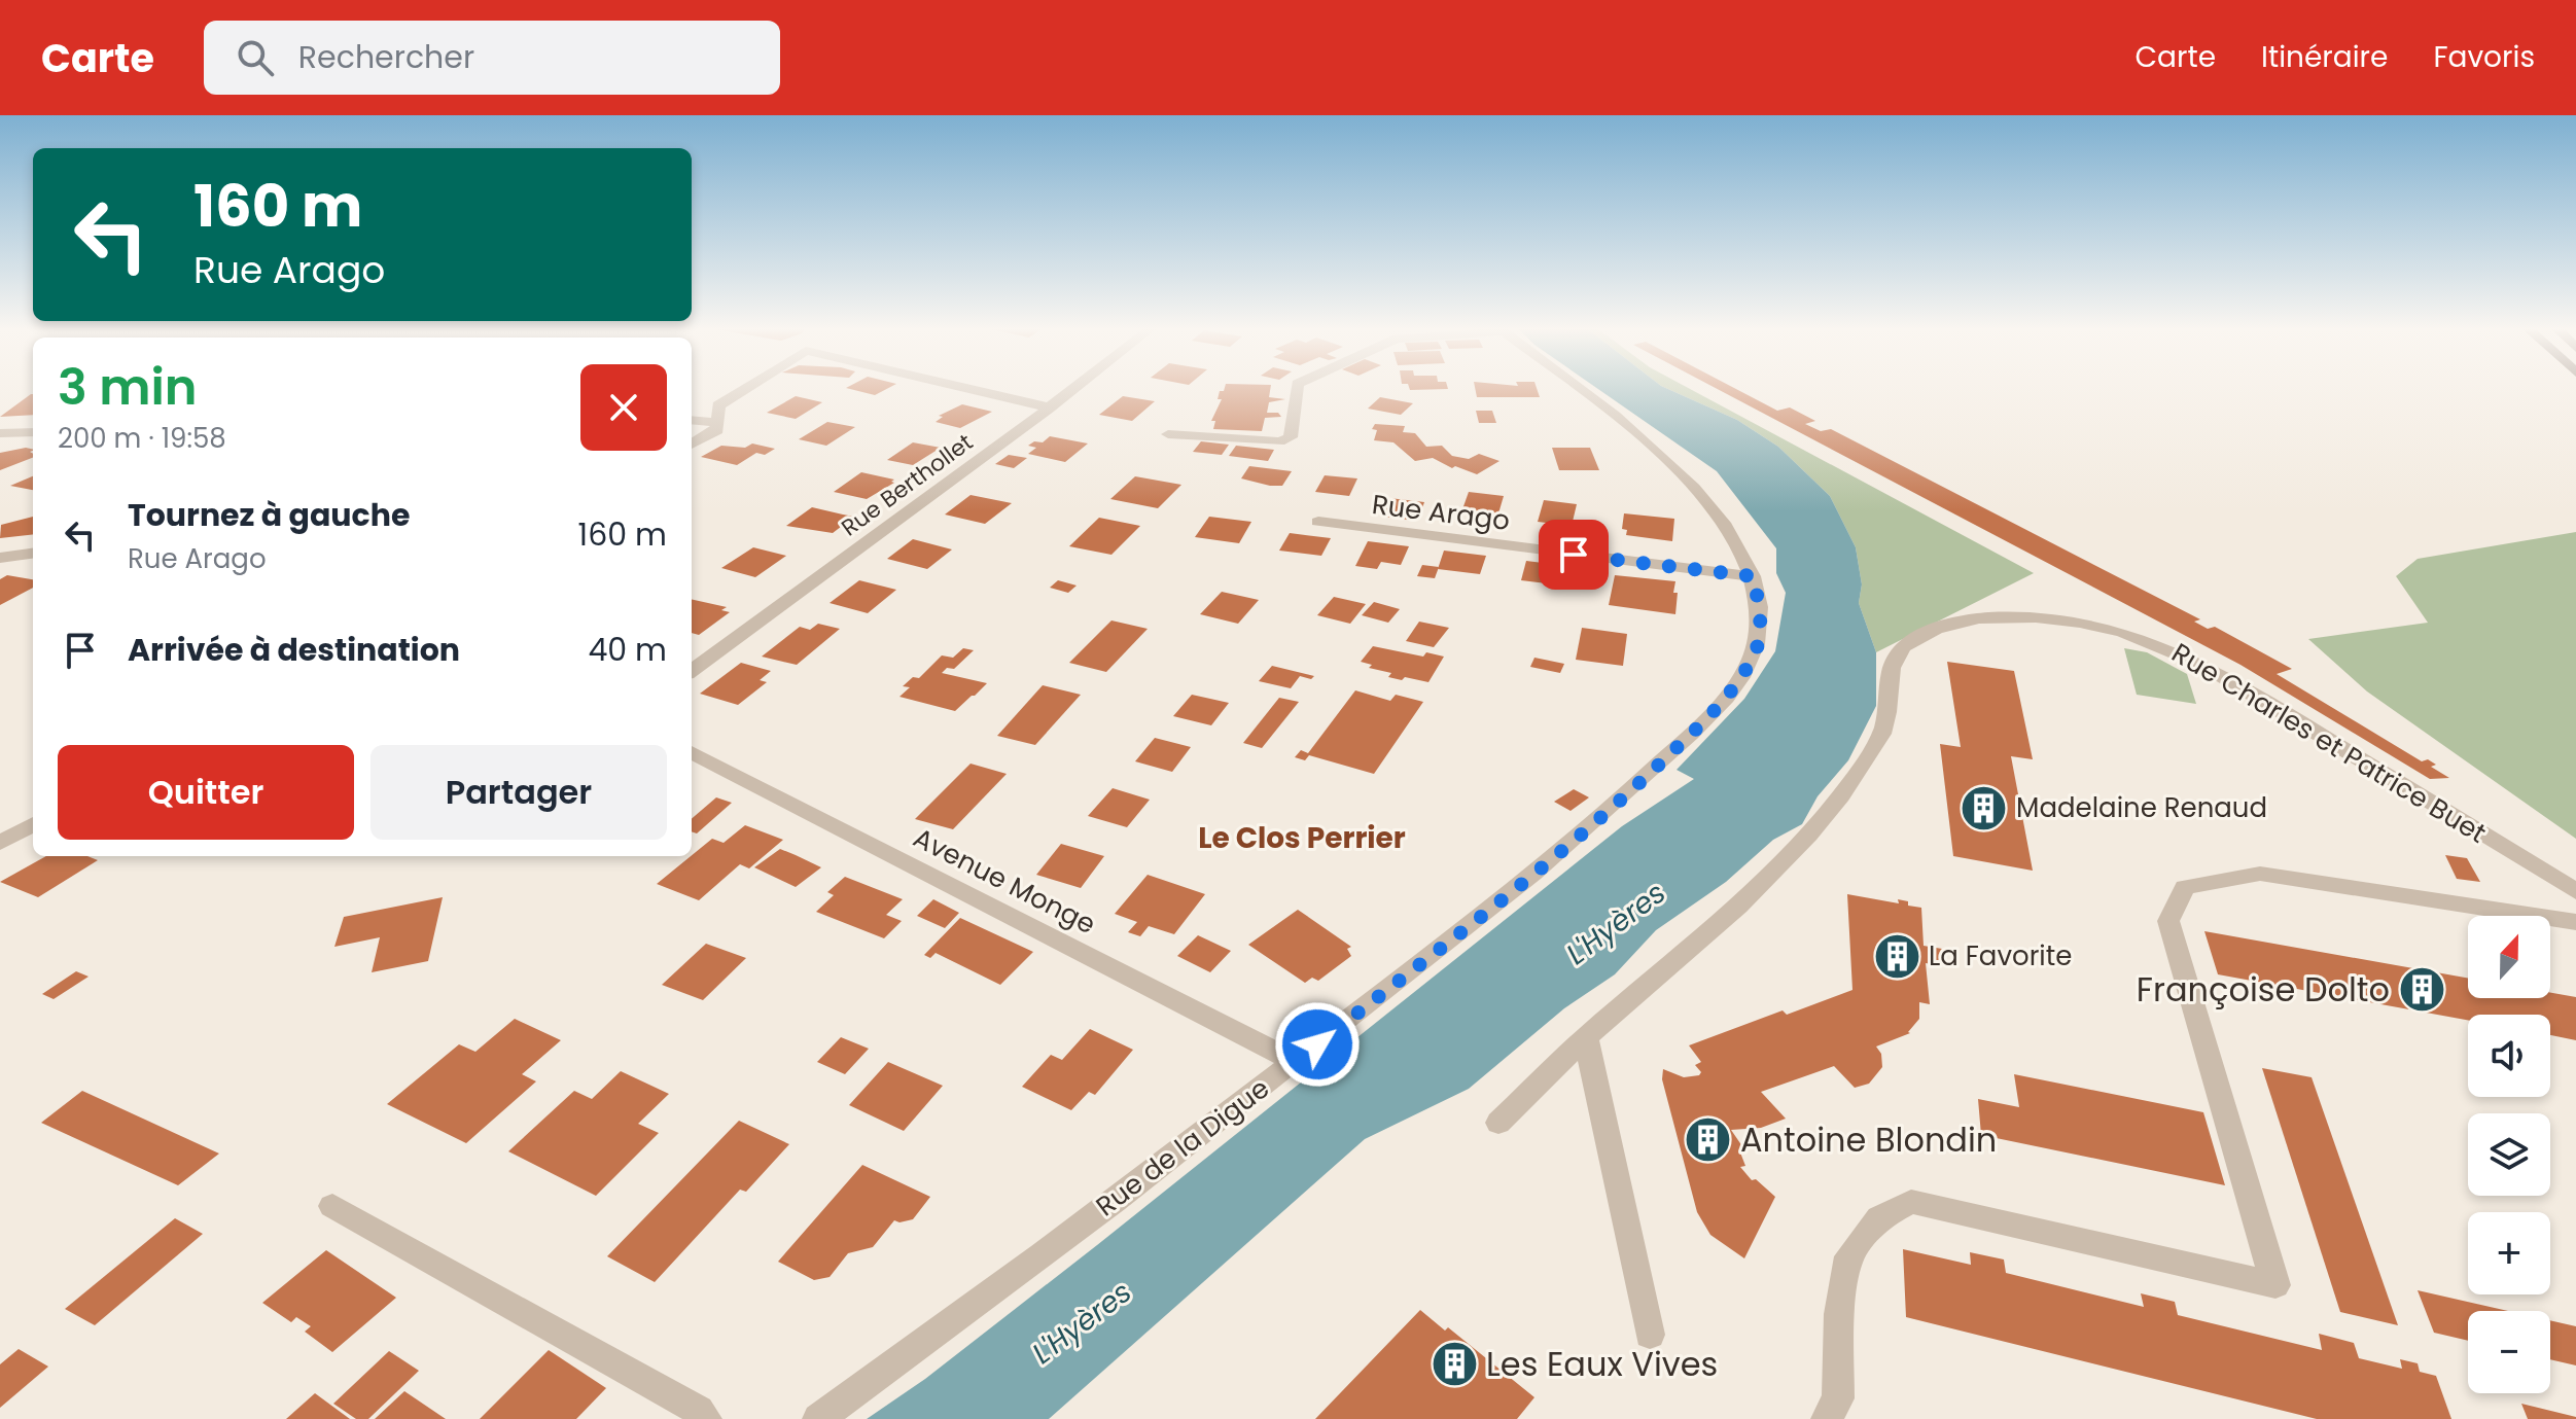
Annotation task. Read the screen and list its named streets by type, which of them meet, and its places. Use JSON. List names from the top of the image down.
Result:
{
  "streets": {
    "street": [
      "Rue Berthollet",
      "Rue Arago",
      "Rue Charles et Patrice Buet",
      "Avenue Monge",
      "Rue de la Digue"
    ]
  },
  "crossings": [
    ["Rue Arago", "Rue de la Digue"],
    ["Avenue Monge", "Rue de la Digue"]
  ],
  "districts": ["Le Clos Perrier"],
  "water": ["L'Hyères"],
  "places": {
    "building": [
      "Madelaine Renaud",
      "La Favorite",
      "Françoise Dolto",
      "Antoine Blondin",
      "Les Eaux Vives"
    ]
  },
  "north": "top",
  "page": {
    "header": "Carte",
    "search": "Rechercher",
    "nav": ["Carte", "Itinéraire", "Favoris"],
    "turn": ["160 m", "Rue Arago"],
    "heading": ["3 min", "200 m · 19:58"],
    "list": [
      {
        "name": "Tournez à gauche",
        "note": "Rue Arago",
        "value": "160 m"
      },
      {
        "name": "Arrivée à destination",
        "value": "40 m"
      }
    ],
    "buttons": ["Quitter", "Partager"],
    "map_buttons": ["+", "−"]
  }
}
